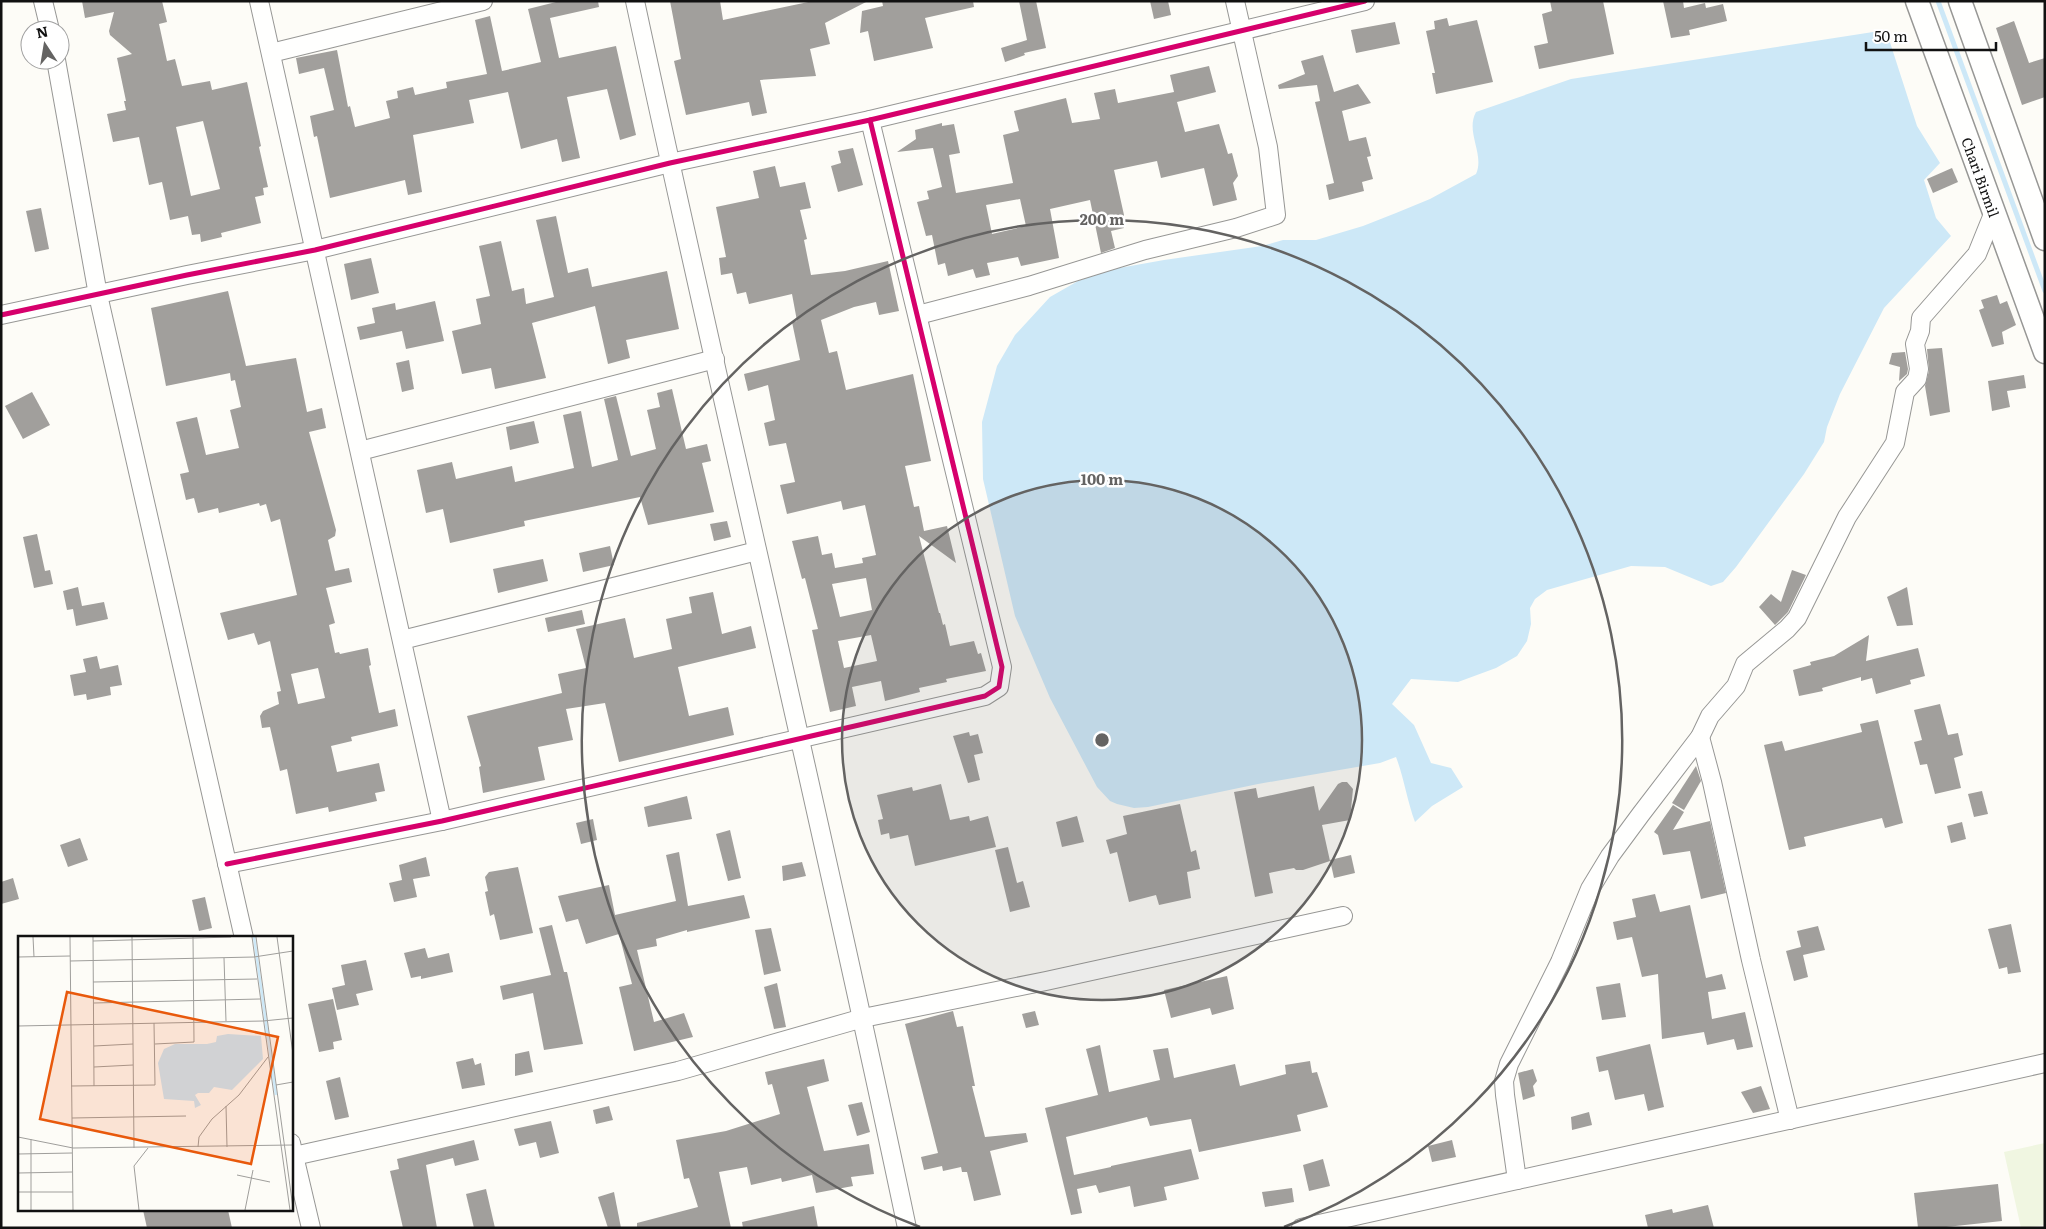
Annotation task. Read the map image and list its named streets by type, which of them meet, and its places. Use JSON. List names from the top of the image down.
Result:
{
  "streets": {
    "street": ["Chari Birmil"]
  },
  "scale_bar": "50 m",
  "north": "top",
  "rings": ["200 m", "100 m"]
}
